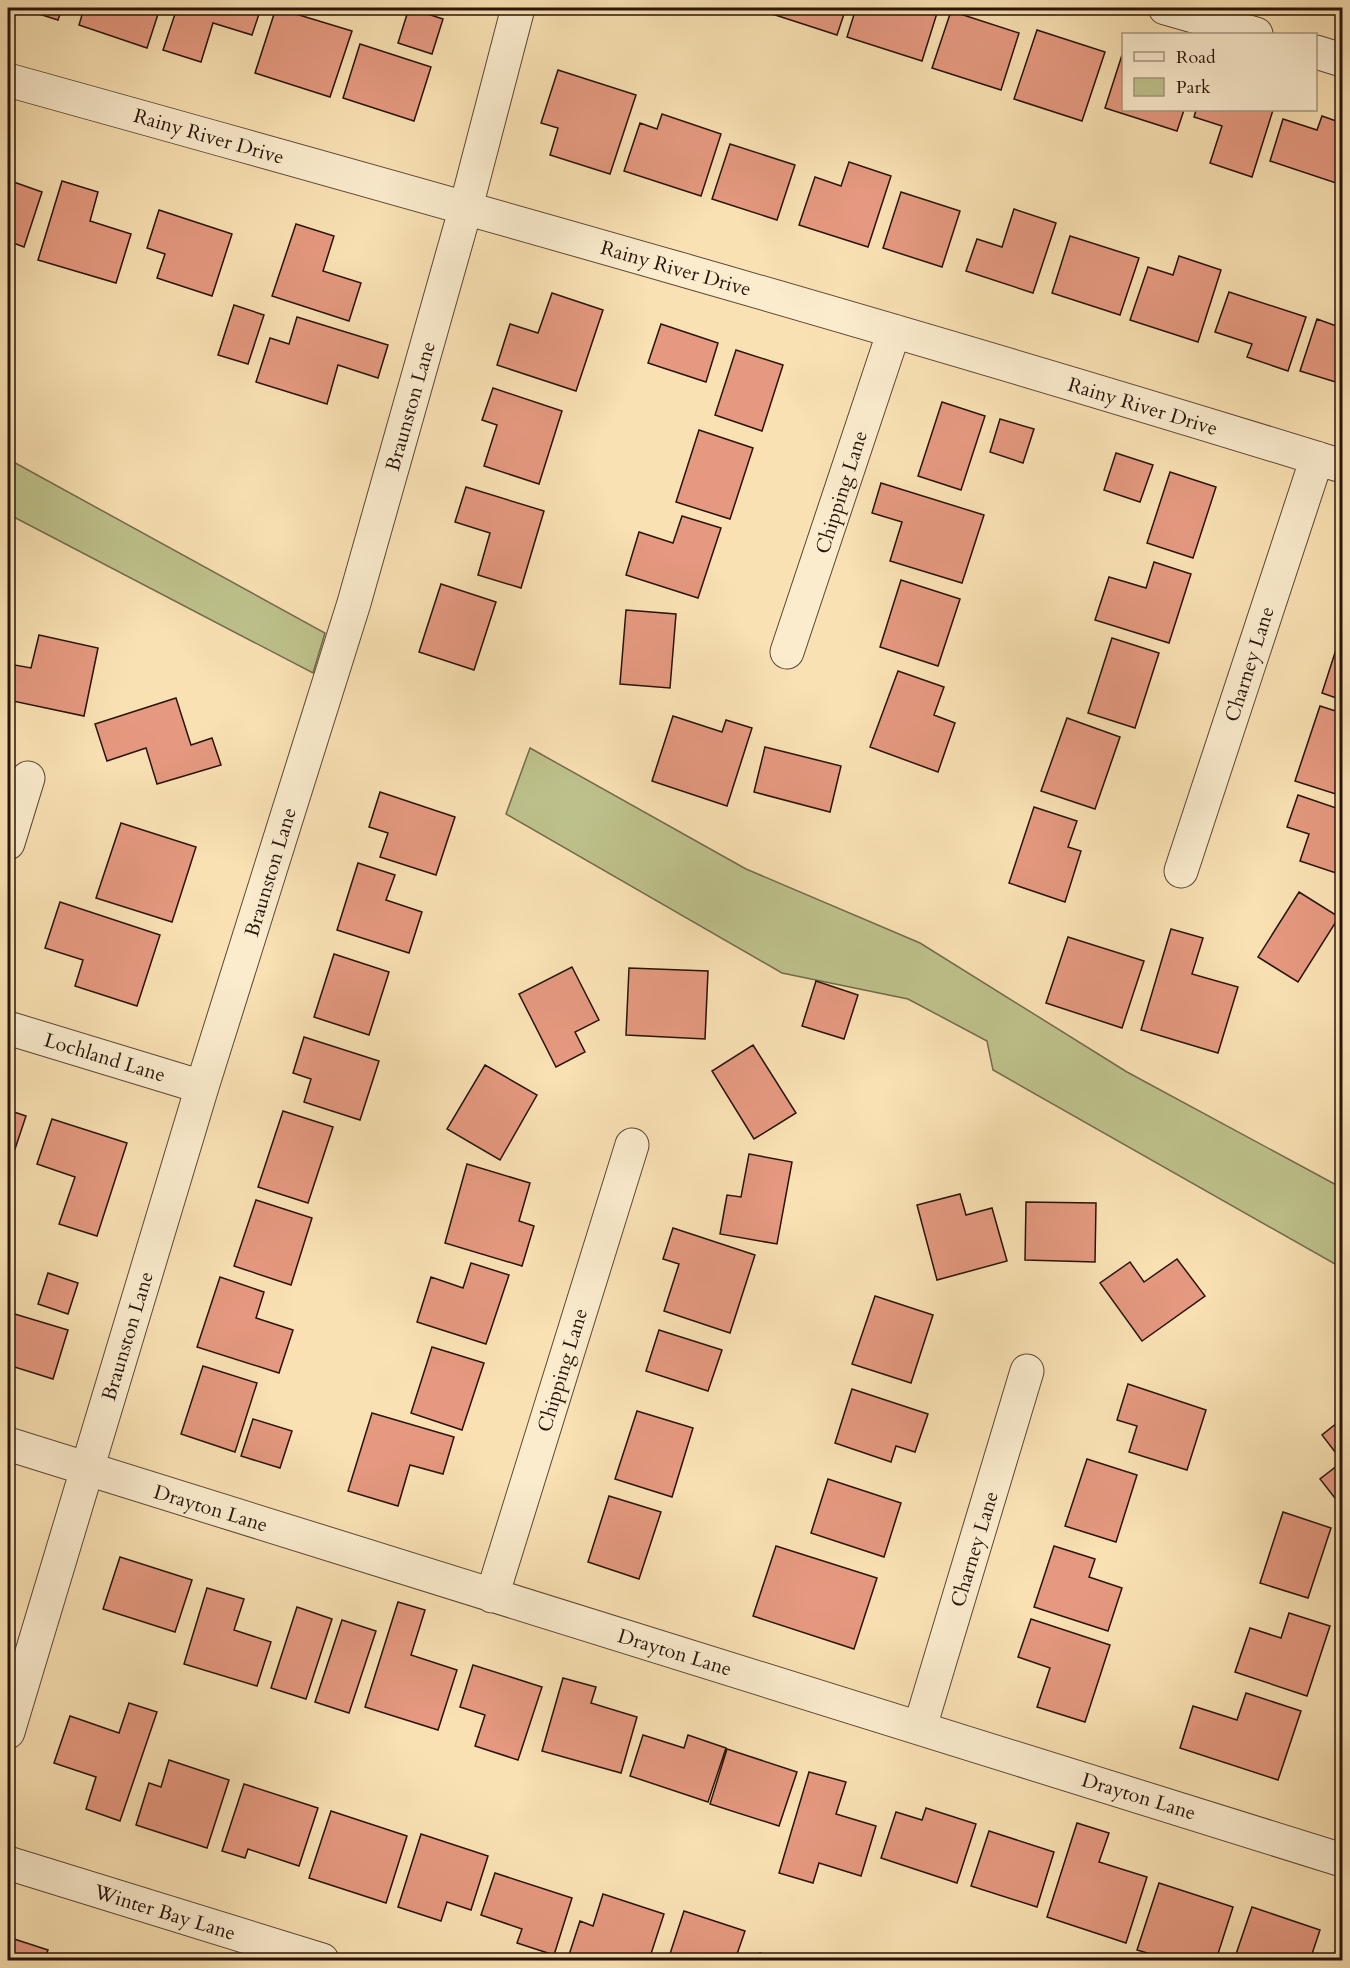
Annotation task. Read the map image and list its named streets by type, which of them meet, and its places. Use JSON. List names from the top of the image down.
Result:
{
  "streets": {
    "street": [
      "Rainy River Drive",
      "Braunston Lane",
      "Chipping Lane",
      "Charney Lane",
      "Lochland Lane",
      "Drayton Lane",
      "Winter Bay Lane"
    ]
  },
  "crossings": [
    ["Rainy River Drive", "Braunston Lane"],
    ["Rainy River Drive", "Chipping Lane"],
    ["Rainy River Drive", "Charney Lane"],
    ["Braunston Lane", "Lochland Lane"],
    ["Braunston Lane", "Drayton Lane"],
    ["Chipping Lane", "Drayton Lane"],
    ["Charney Lane", "Drayton Lane"]
  ],
  "legend": ["Road", "Park"]
}
